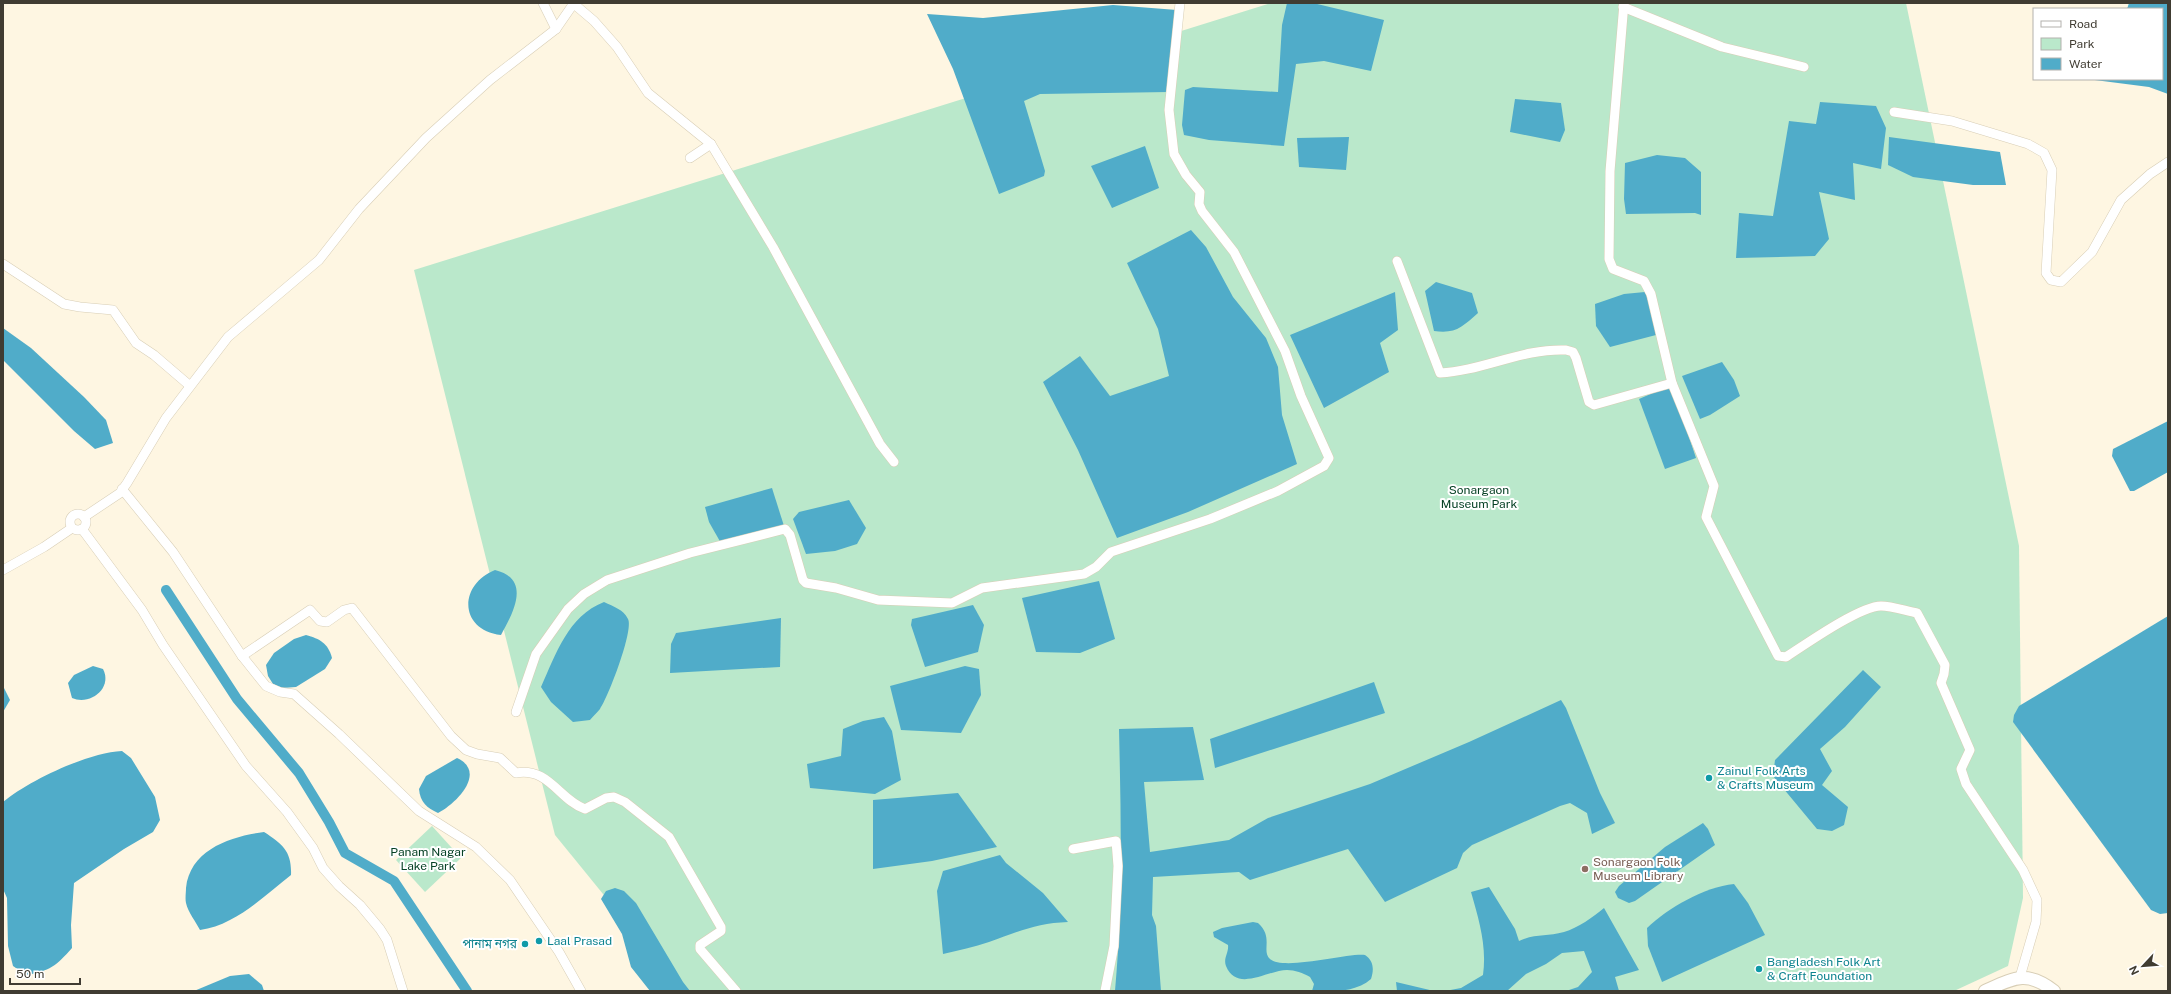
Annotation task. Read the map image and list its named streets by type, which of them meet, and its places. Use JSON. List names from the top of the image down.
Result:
{
  "parks": ["Sonargaon Museum Park", "Panam Nagar Lake Park"],
  "places": [
    "Zainul Folk Arts & Crafts Museum",
    "Sonargaon Folk Museum Library",
    "Laal Prasad",
    "পানাম নগর",
    "Bangladesh Folk Art & Craft Foundation"
  ],
  "legend": ["Road", "Park", "Water"],
  "scale_bar": "50 m",
  "north": "bottom left"
}
